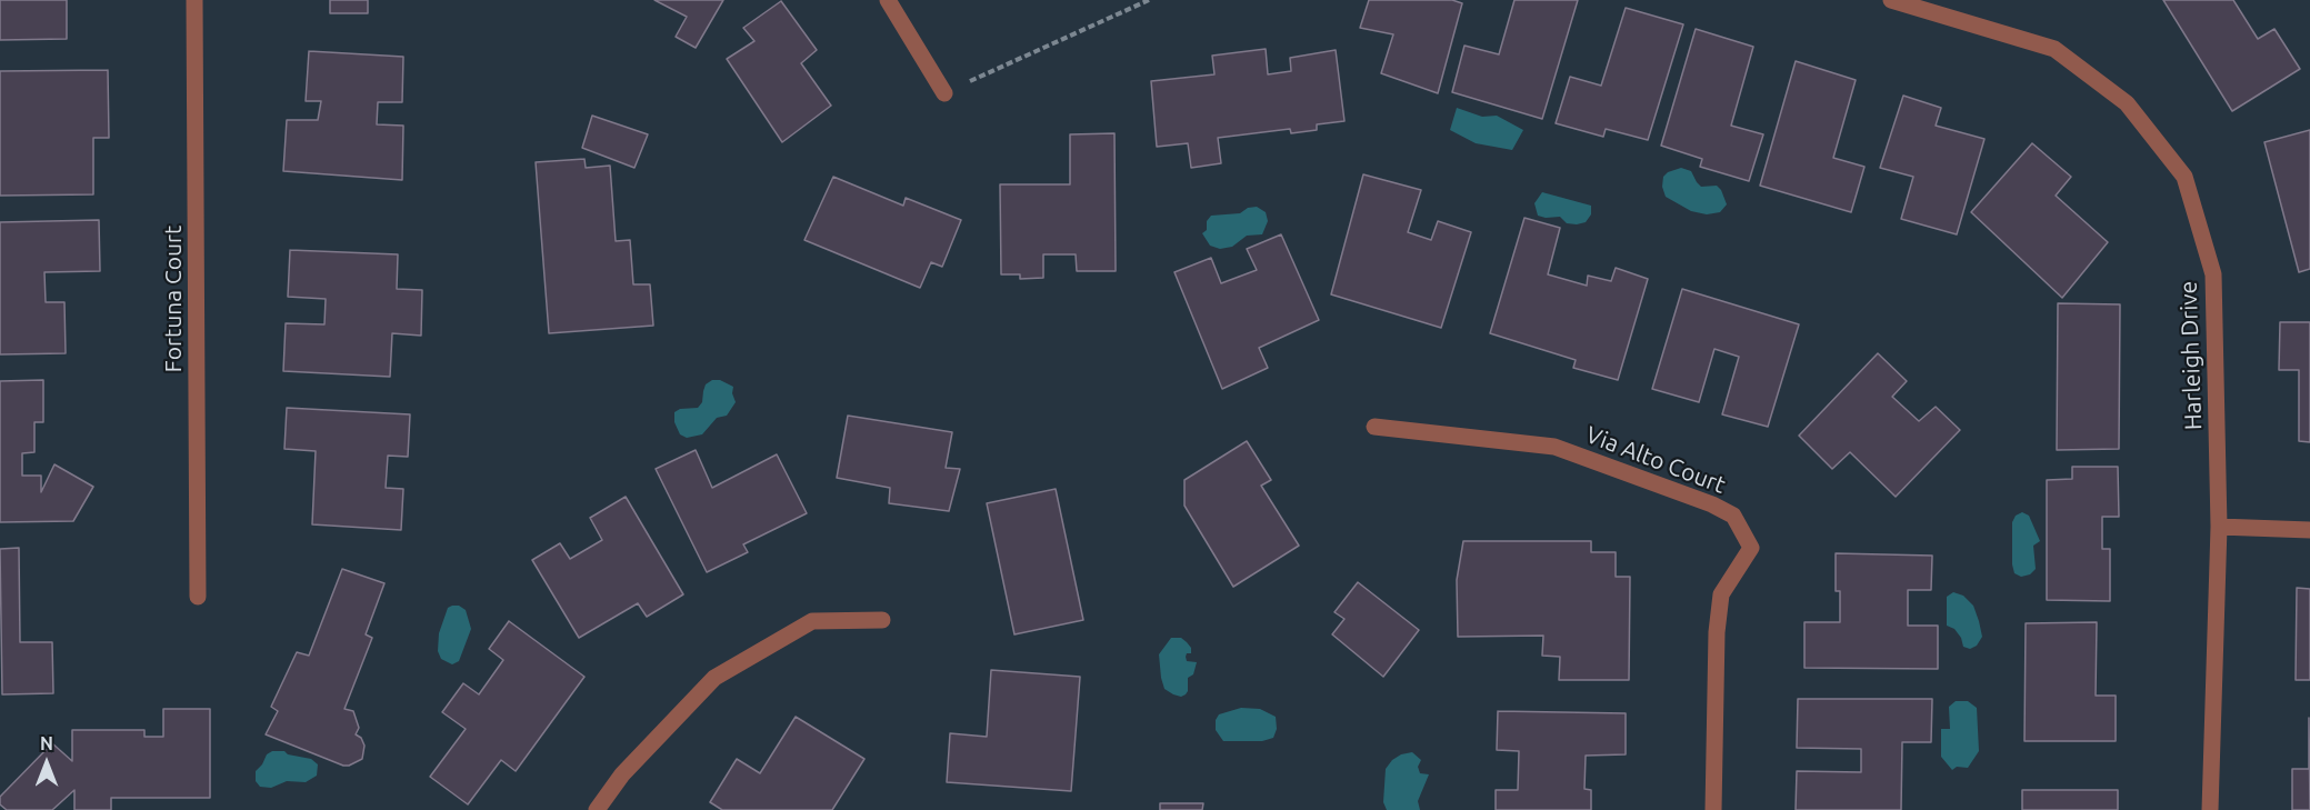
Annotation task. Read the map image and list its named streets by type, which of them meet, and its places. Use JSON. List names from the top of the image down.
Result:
{
  "streets": {
    "street": ["Fortuna Court", "Harleigh Drive", "Via Alto Court"]
  },
  "north": "top"
}
